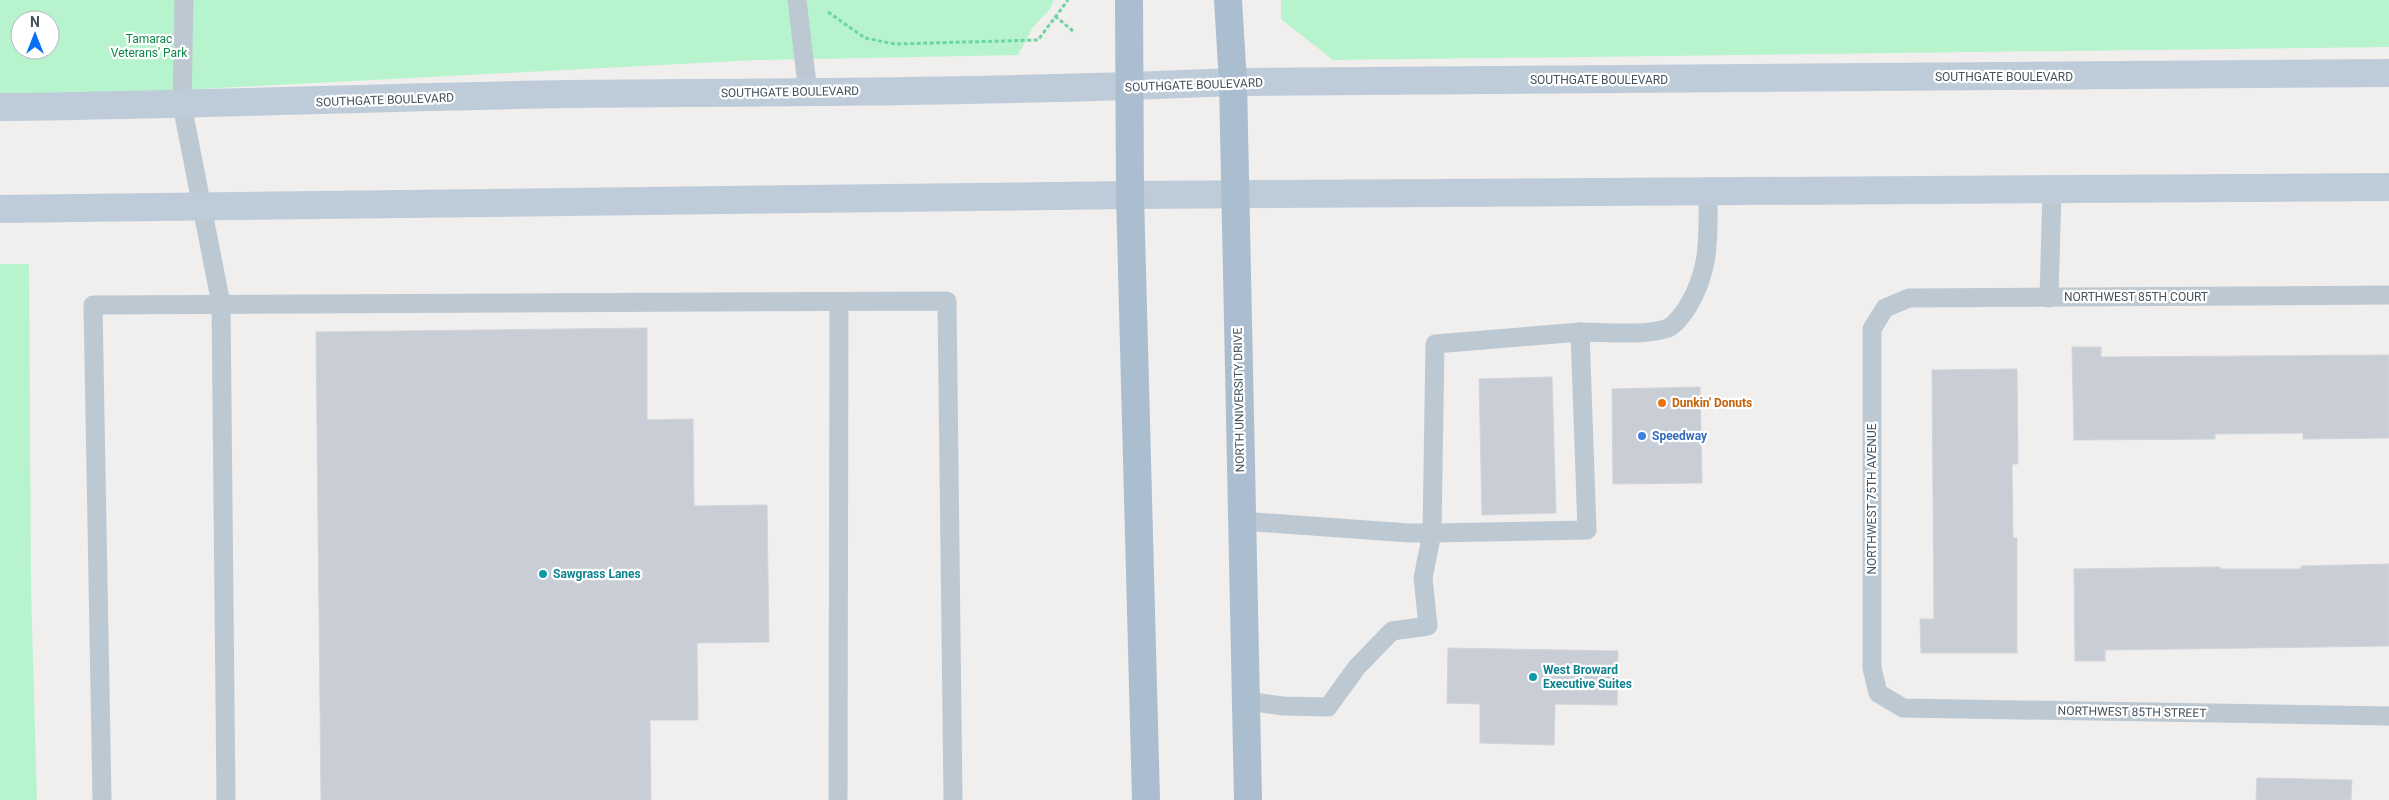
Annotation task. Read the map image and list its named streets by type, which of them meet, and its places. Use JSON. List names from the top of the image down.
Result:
{
  "streets": {
    "main road": ["SOUTHGATE BOULEVARD", "NORTH UNIVERSITY DRIVE"],
    "lane": ["NORTHWEST 85TH COURT", "NORTHWEST 75TH AVENUE", "NORTHWEST 85TH STREET"]
  },
  "crossings": [
    ["SOUTHGATE BOULEVARD", "NORTH UNIVERSITY DRIVE"],
    ["NORTHWEST 85TH COURT", "NORTHWEST 75TH AVENUE"],
    ["NORTHWEST 75TH AVENUE", "NORTHWEST 85TH STREET"]
  ],
  "parks": ["Tamarac Veterans' Park"],
  "places": [
    "Dunkin' Donuts",
    "Speedway",
    "Sawgrass Lanes",
    "West Broward Executive Suites"
  ],
  "north": "top"
}
